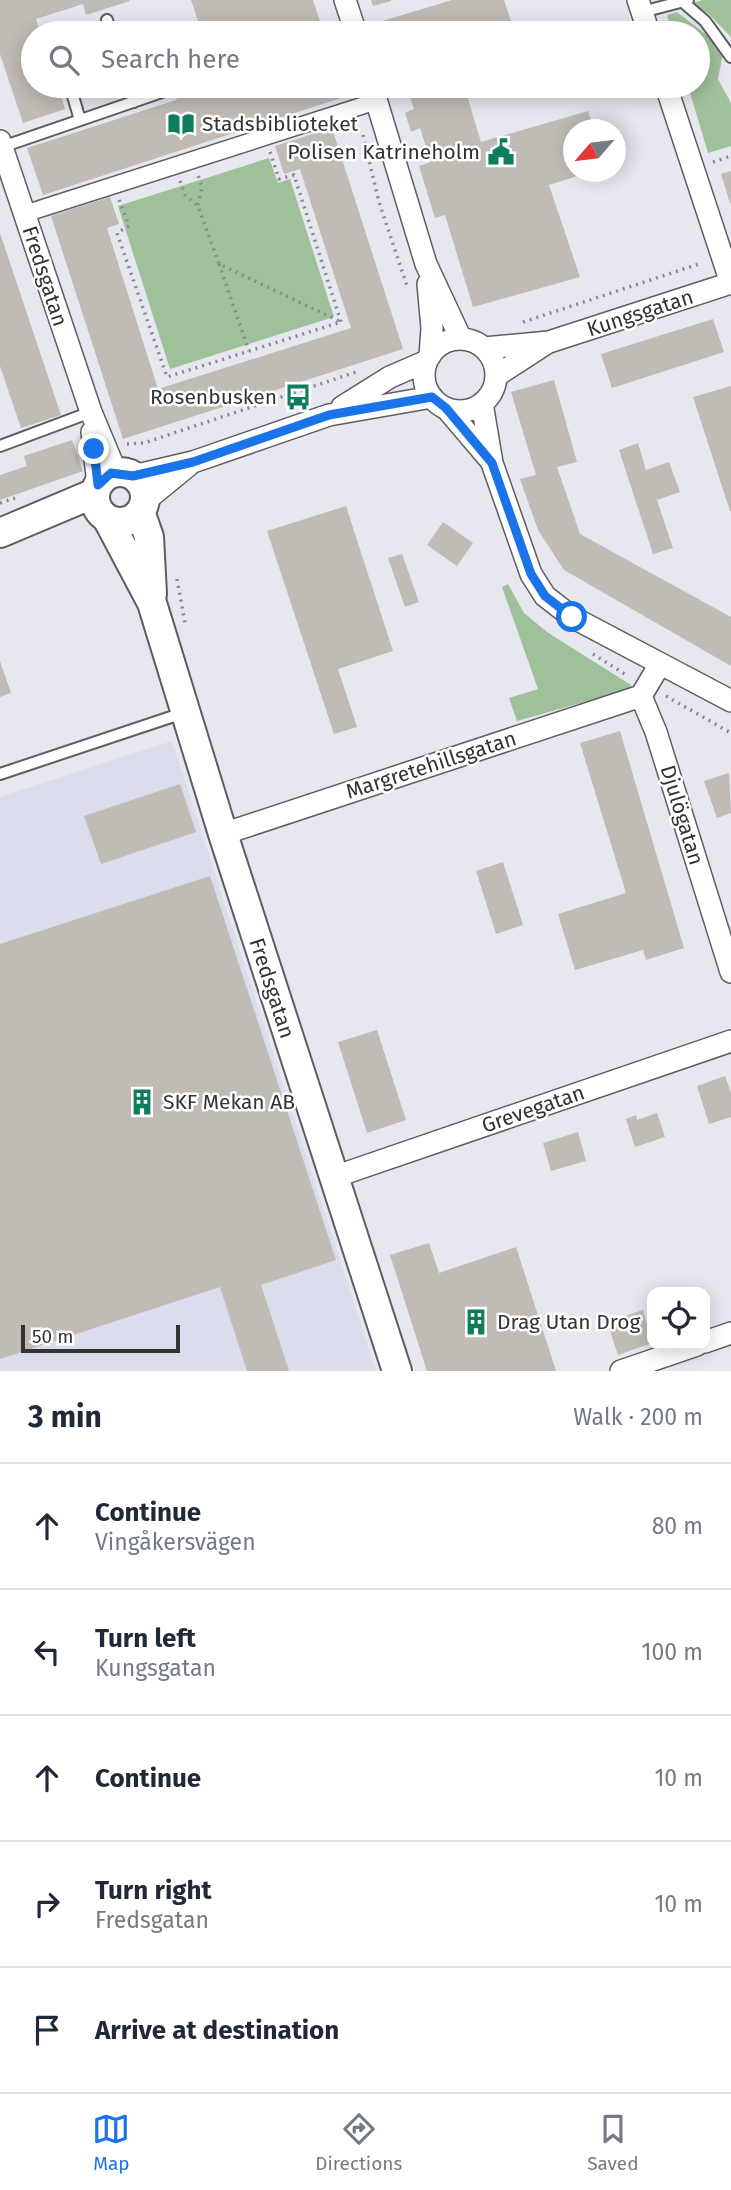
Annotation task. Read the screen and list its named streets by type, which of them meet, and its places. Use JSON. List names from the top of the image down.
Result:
{
  "streets": {
    "street": [
      "Fredsgatan",
      "Kungsgatan",
      "Margretehillsgatan",
      "Djulögatan",
      "Grevegatan"
    ]
  },
  "crossings": [
    ["Fredsgatan", "Margretehillsgatan"],
    ["Fredsgatan", "Grevegatan"],
    ["Margretehillsgatan", "Djulögatan"]
  ],
  "places": {
    "library": ["Stadsbiblioteket"],
    "public building": ["Polisen Katrineholm"],
    "bus stop": ["Rosenbusken"],
    "building": ["SKF Mekan AB", "Drag Utan Drog"]
  },
  "scale_bar": "50 m",
  "north": "bottom left",
  "page": {
    "search": "Search here",
    "scale": "50 m",
    "heading": ["3 min", "Walk · 200 m"],
    "list": [
      ["Continue", "Vingåkersvägen", "80 m"],
      ["Turn left", "Kungsgatan", "100 m"],
      ["Continue", "10 m"],
      ["Turn right", "Fredsgatan", "10 m"],
      "Arrive at destination"
    ],
    "nav": ["Map", "Directions", "Saved"]
  }
}
